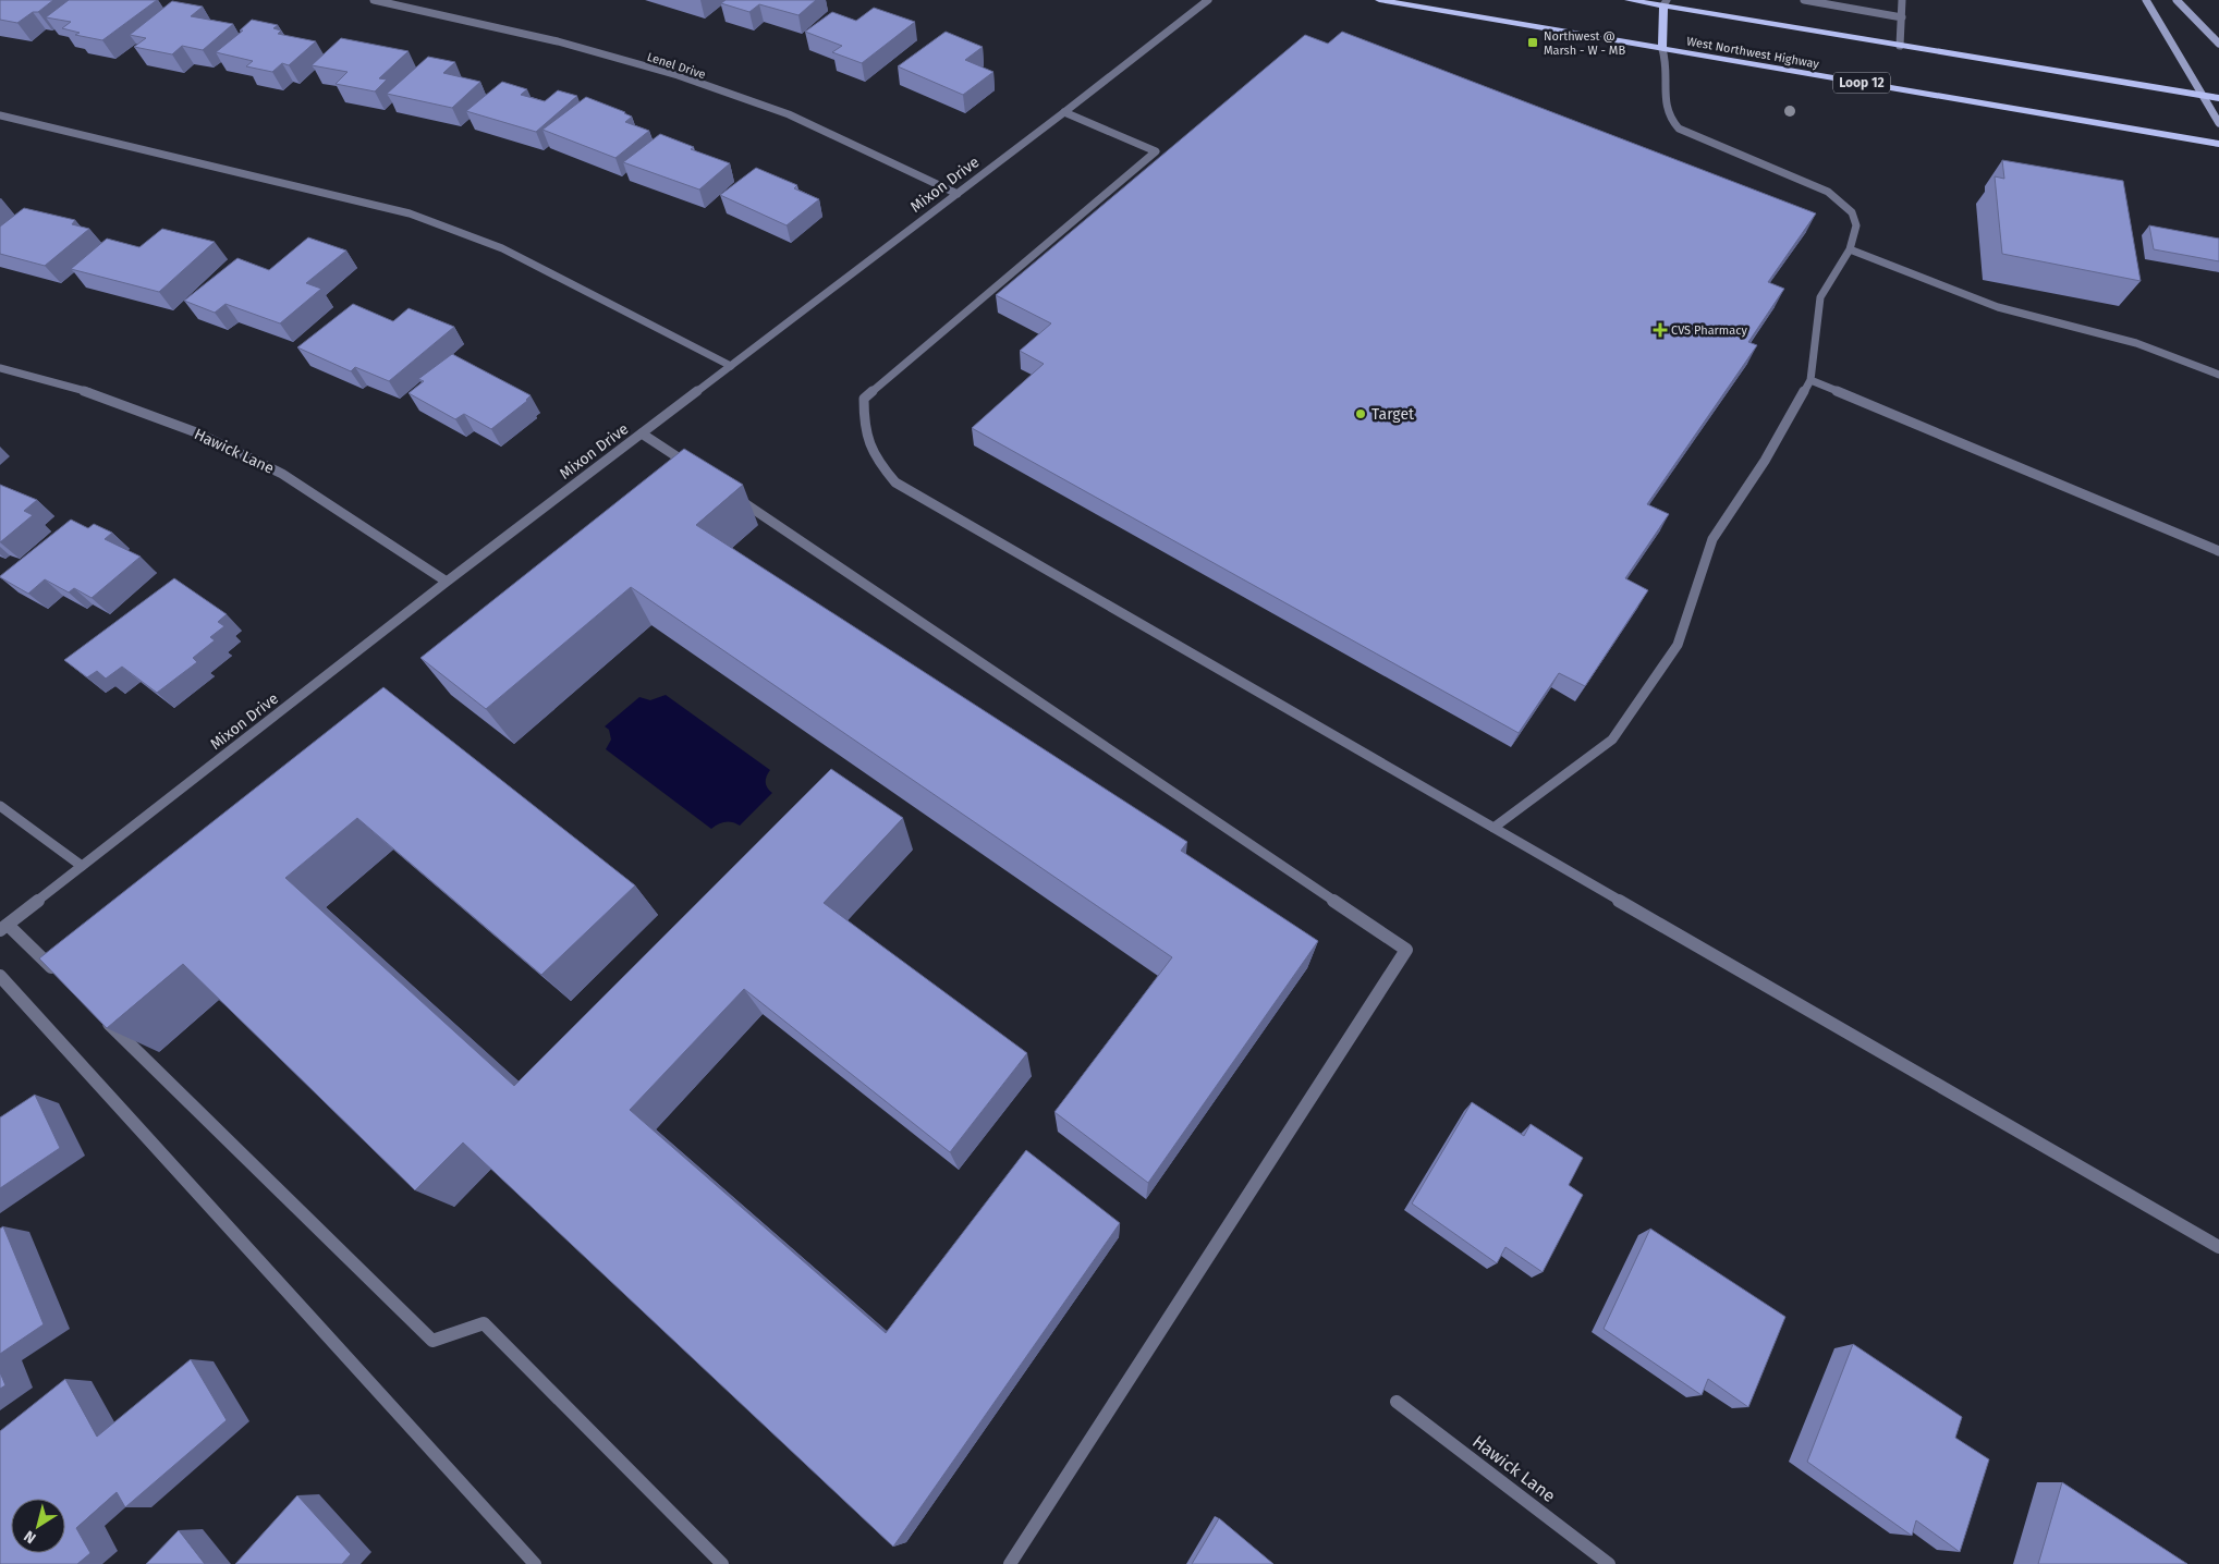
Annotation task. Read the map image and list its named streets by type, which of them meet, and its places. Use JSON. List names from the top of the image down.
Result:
{
  "streets": {
    "main road": ["West Northwest Highway", "Loop 12"],
    "street": ["Lenel Drive", "Mixon Drive", "Hawick Lane"]
  },
  "crossings": [
    ["Lenel Drive", "Mixon Drive"],
    ["Mixon Drive", "Hawick Lane"]
  ],
  "places": {
    "transit": ["Northwest @ Marsh - W - MB"],
    "health": ["CVS Pharmacy"],
    "other": ["Target"]
  },
  "north": "bottom left"
}
